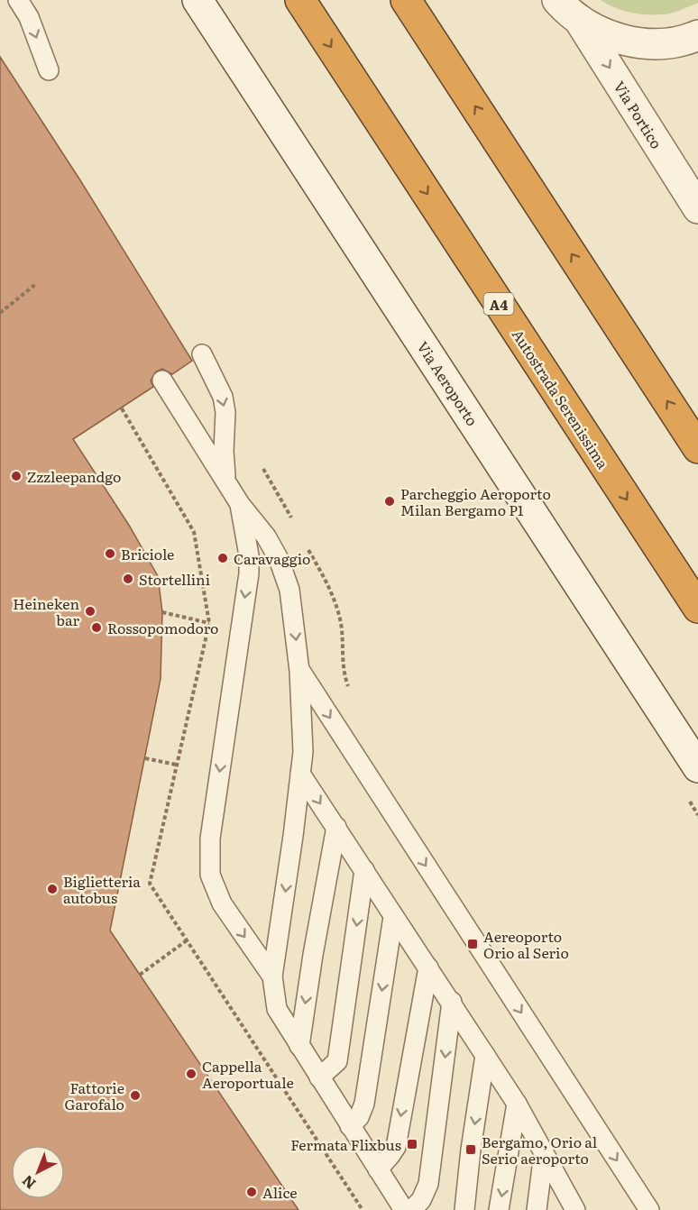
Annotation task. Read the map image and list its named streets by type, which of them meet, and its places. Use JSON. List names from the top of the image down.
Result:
{
  "streets": {
    "highway": ["A4", "Autostrada Serenissima"],
    "main road": ["Via Portico", "Via Aeroporto"]
  },
  "one_way": ["Via Portico"],
  "places": {
    "other": [
      "Zzzleepandgo",
      "Parcheggio Aeroporto Milan Bergamo P1",
      "Briciole",
      "Caravaggio",
      "Stortellini",
      "Heineken bar",
      "Rossopomodoro",
      "Biglietteria autobus",
      "Cappella Aeroportuale",
      "Fattorie Garofalo",
      "Alice"
    ],
    "transit": ["Aereoporto Orio al Serio", "Fermata Flixbus", "Bergamo, Orio al Serio aeroporto"]
  },
  "north": "bottom left"
}
